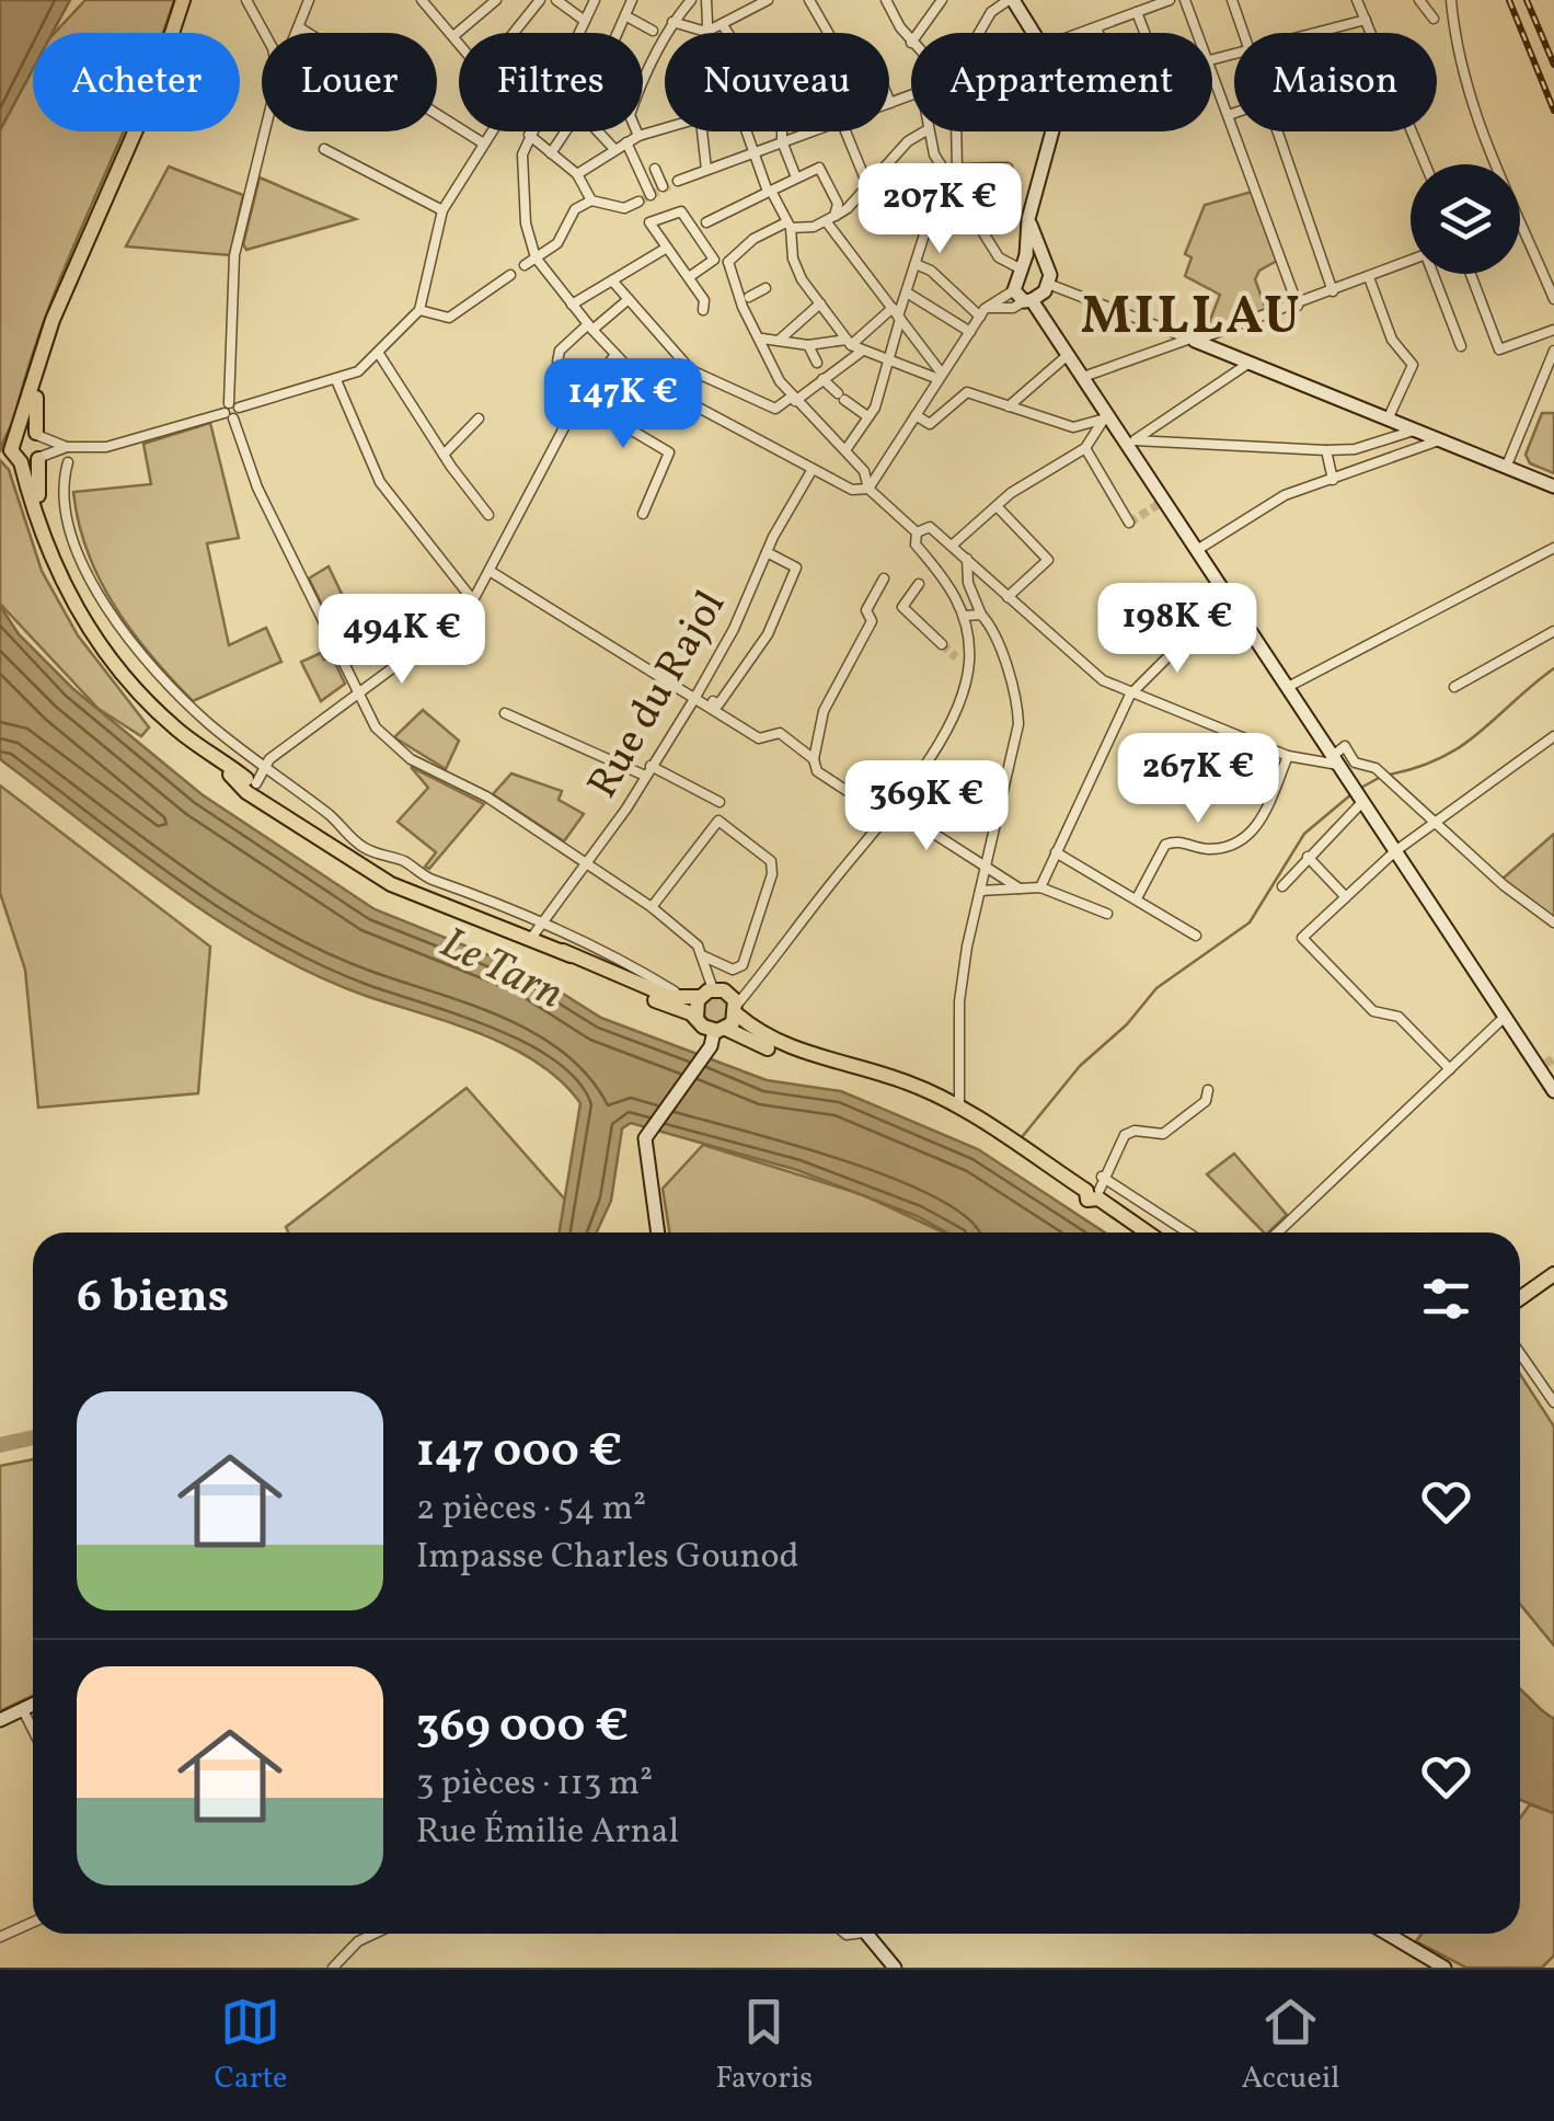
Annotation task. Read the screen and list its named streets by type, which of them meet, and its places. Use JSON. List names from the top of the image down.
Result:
{
  "streets": {
    "street": ["Rue du Rajol"]
  },
  "districts": ["MILLAU"],
  "water": ["Le Tarn"],
  "page": {
    "chip": [
      "Acheter",
      "Louer",
      "Filtres",
      "Nouveau",
      "Appartement",
      "Maison"
    ],
    "price": [
      "207K €",
      "147K €",
      "198K €",
      "494K €",
      "267K €",
      "369K €"
    ],
    "heading": "6 biens",
    "list": [
      {
        "name": "147 000 €",
        "note": "2 pièces · 54 m² · Impasse Charles Gounod"
      },
      {
        "name": "369 000 €",
        "note": "3 pièces · 113 m² · Rue Émilie Arnal"
      }
    ],
    "tabs": ["Carte", "Favoris", "Accueil"]
  }
}
